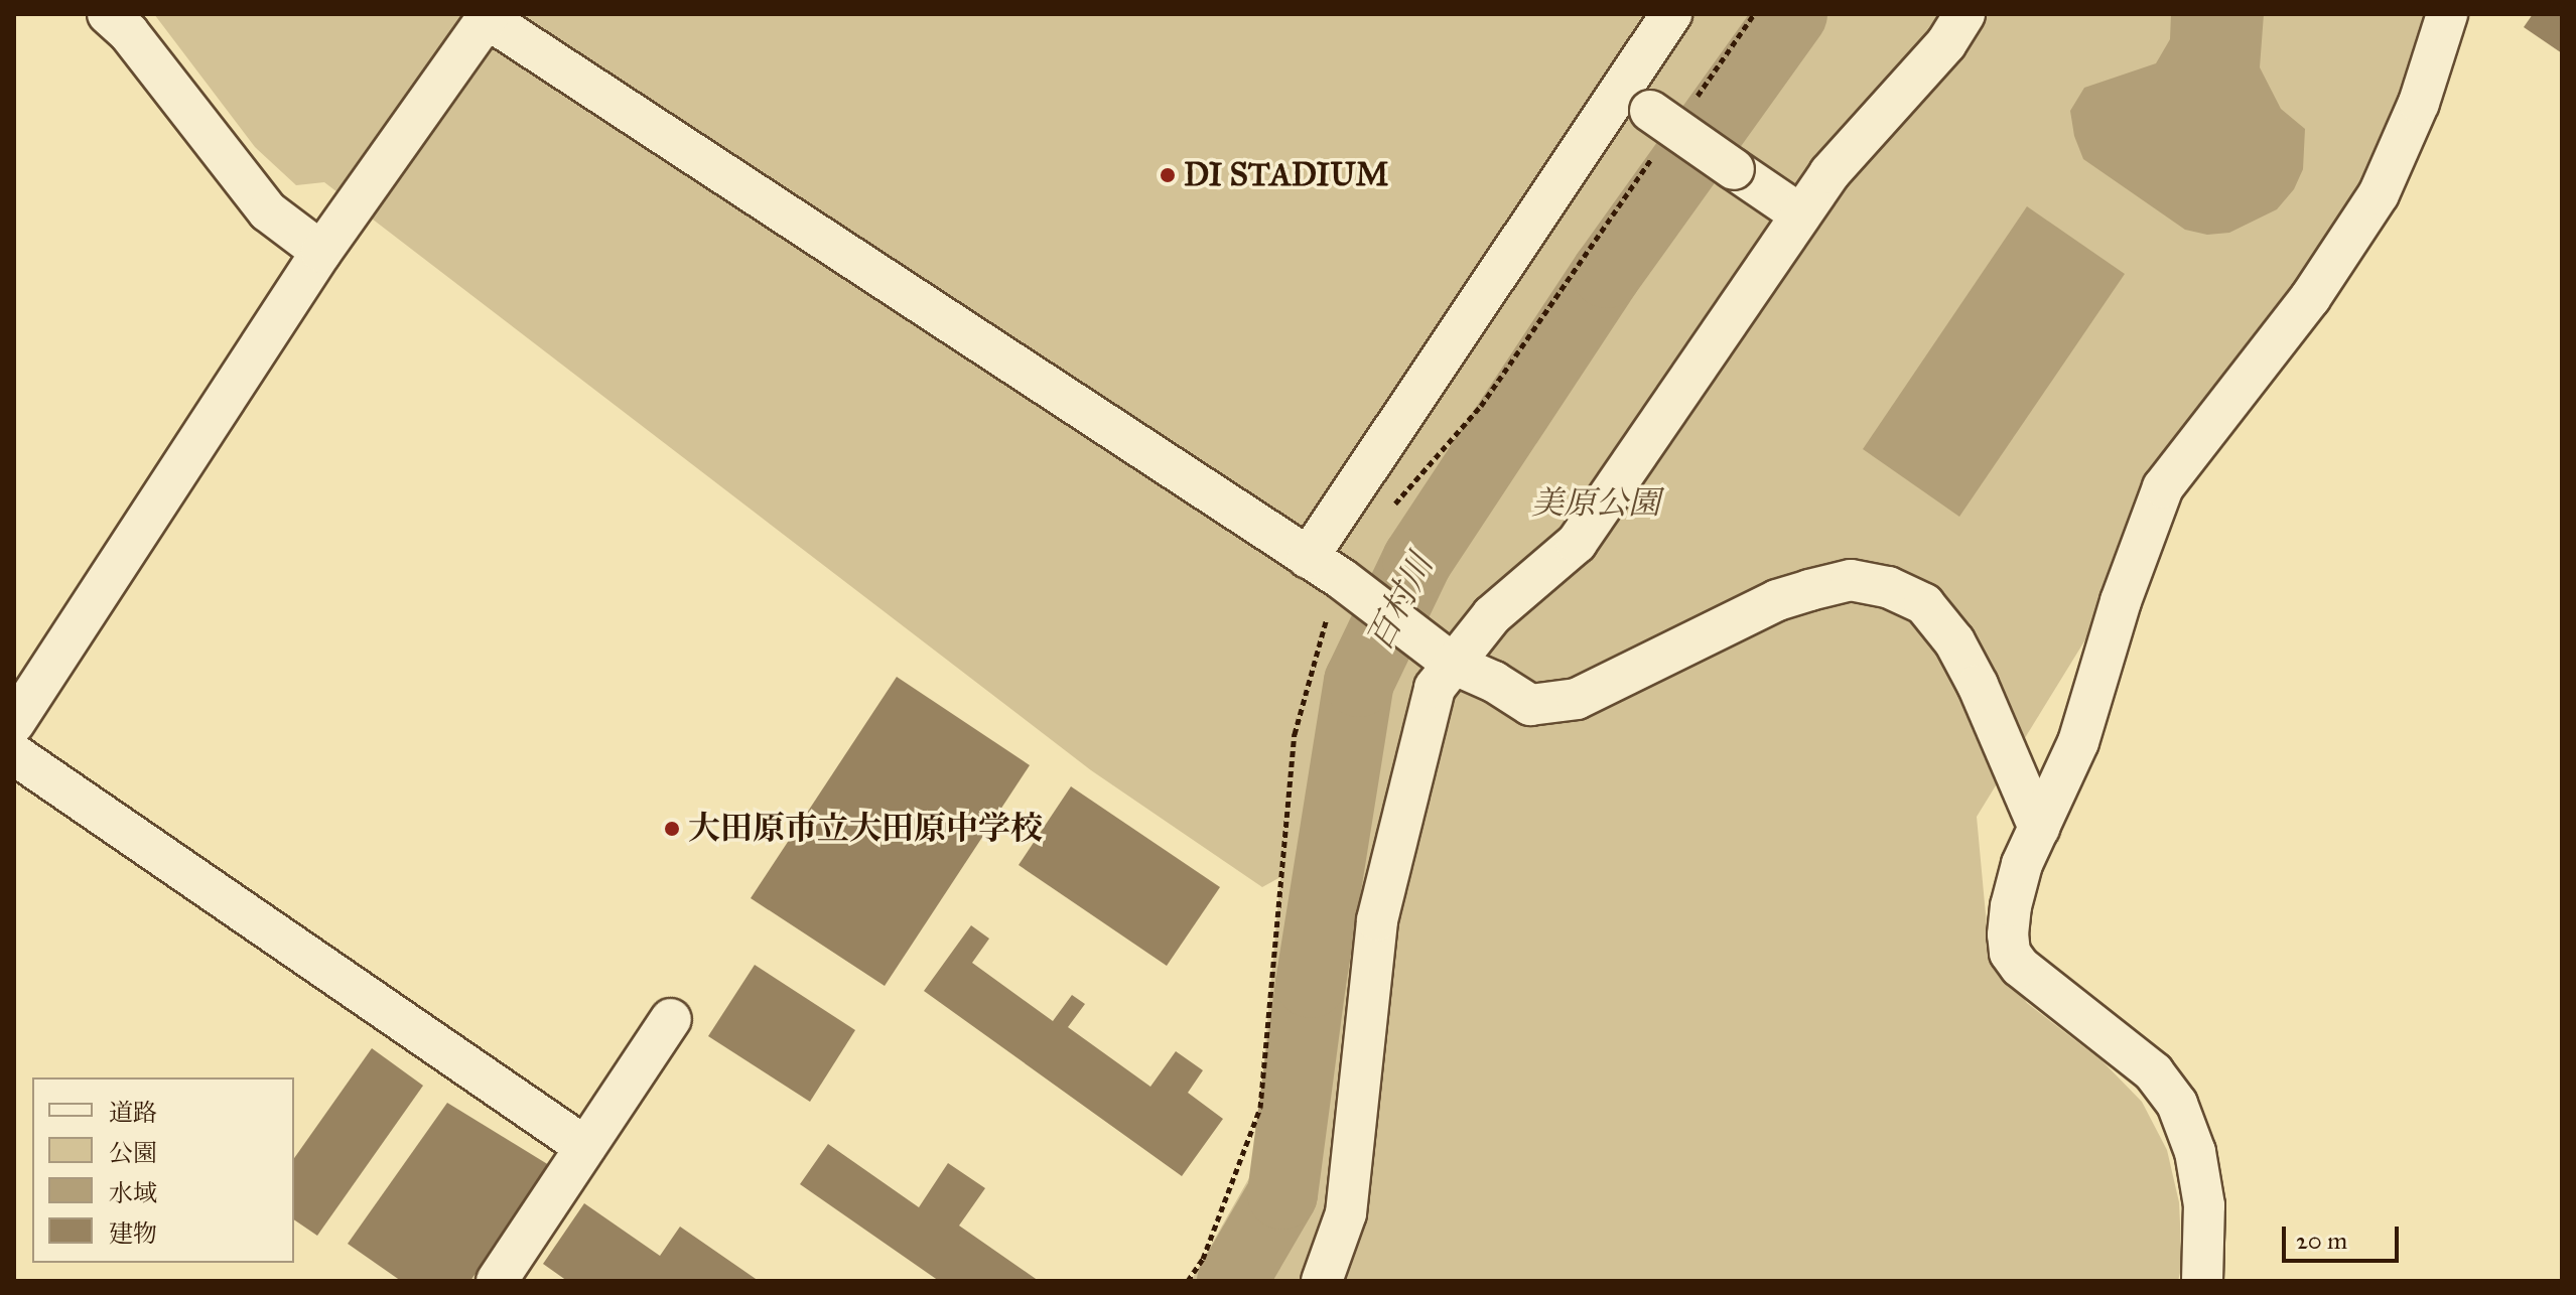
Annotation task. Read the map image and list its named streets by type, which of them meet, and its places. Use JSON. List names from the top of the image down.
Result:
{
  "water": ["百村川"],
  "parks": ["美原公園"],
  "places": ["DI STADIUM", "大田原市立大田原中学校"],
  "legend": [
    "道路",
    "公園",
    "水域",
    "建物"
  ],
  "scale_bar": "20 m"
}
